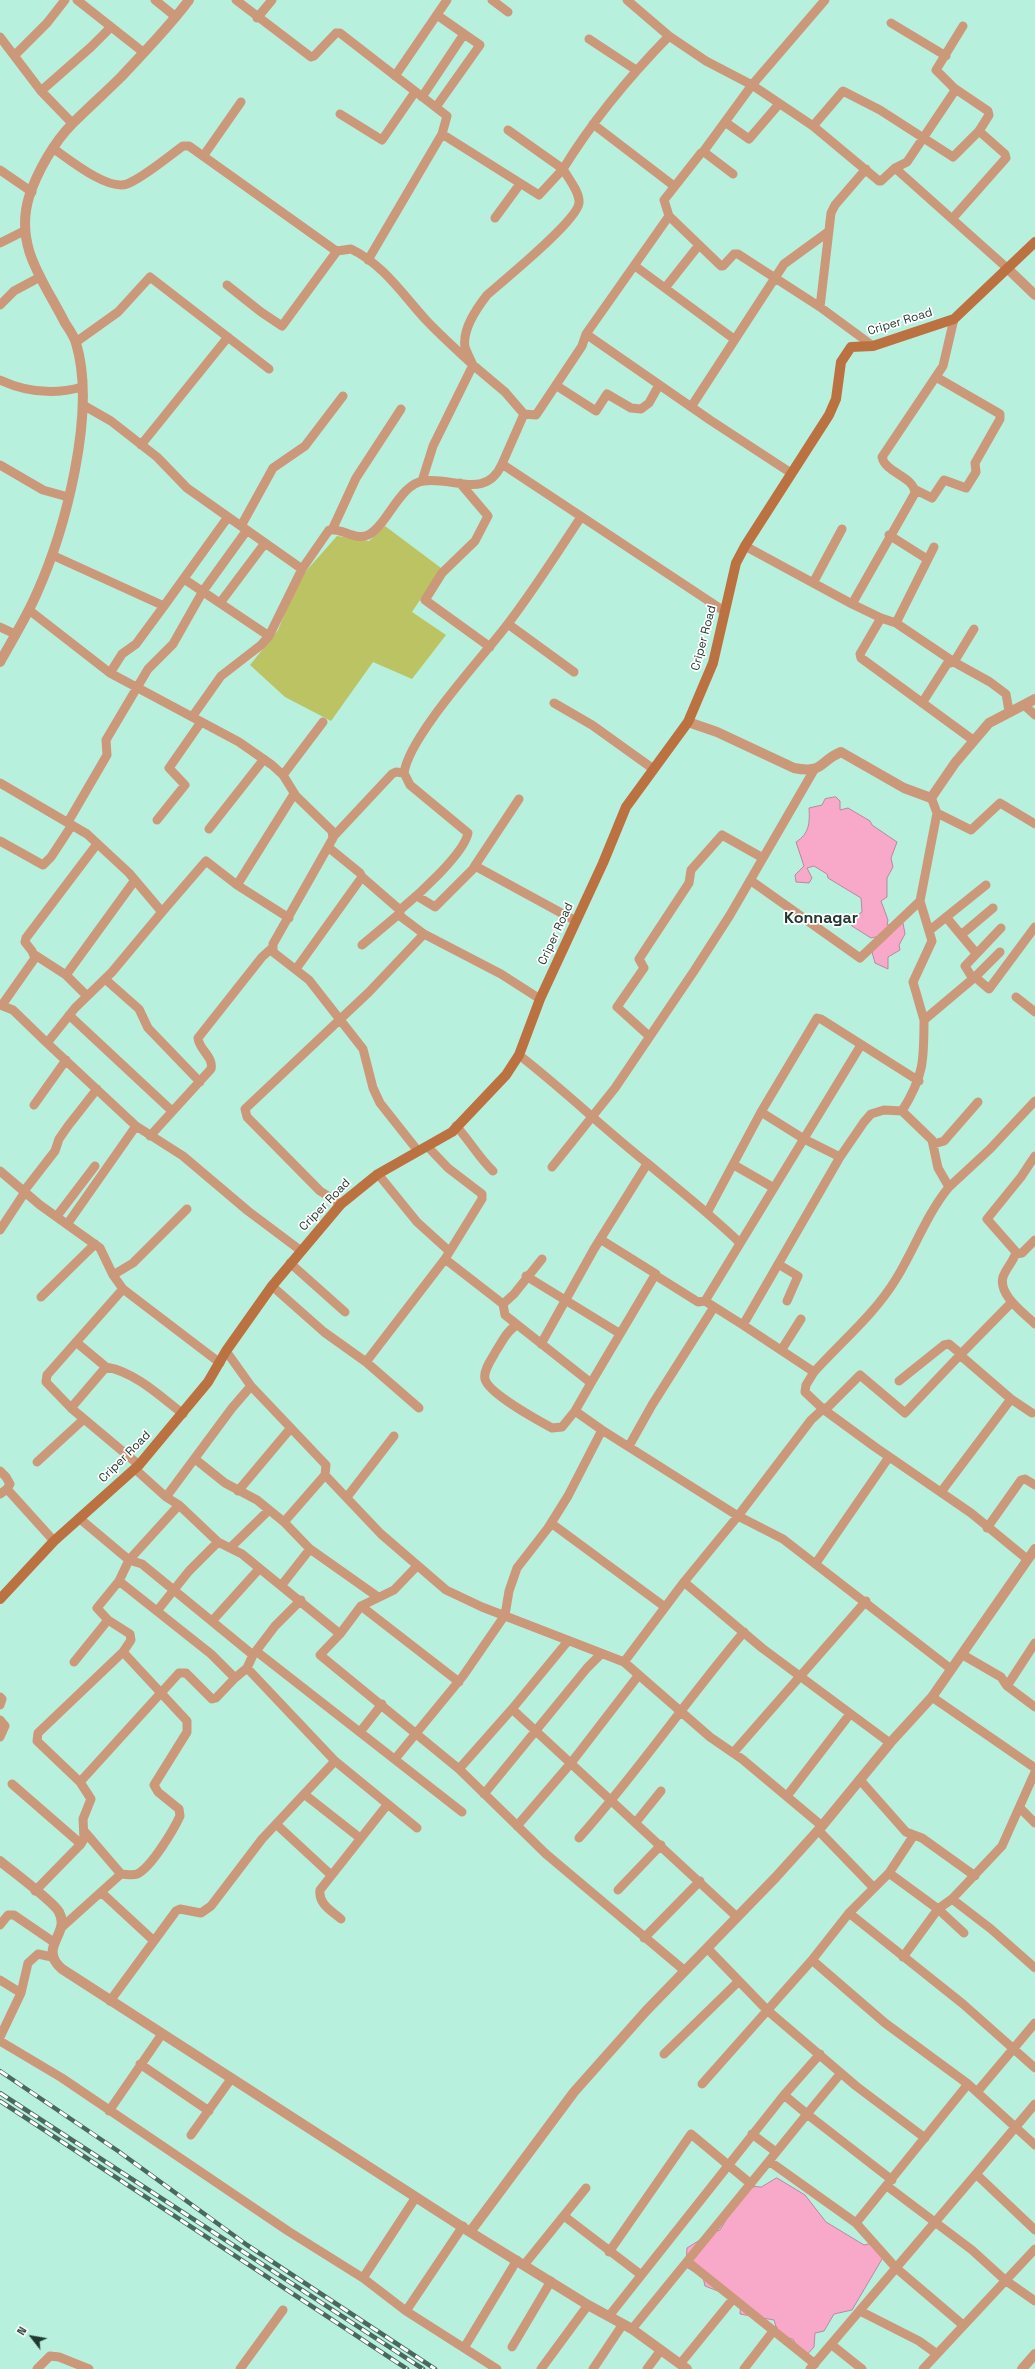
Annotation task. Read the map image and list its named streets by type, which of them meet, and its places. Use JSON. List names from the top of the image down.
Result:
{
  "streets": {
    "main road": ["Criper Road"]
  },
  "districts": ["Konnagar"],
  "north": "top left"
}
